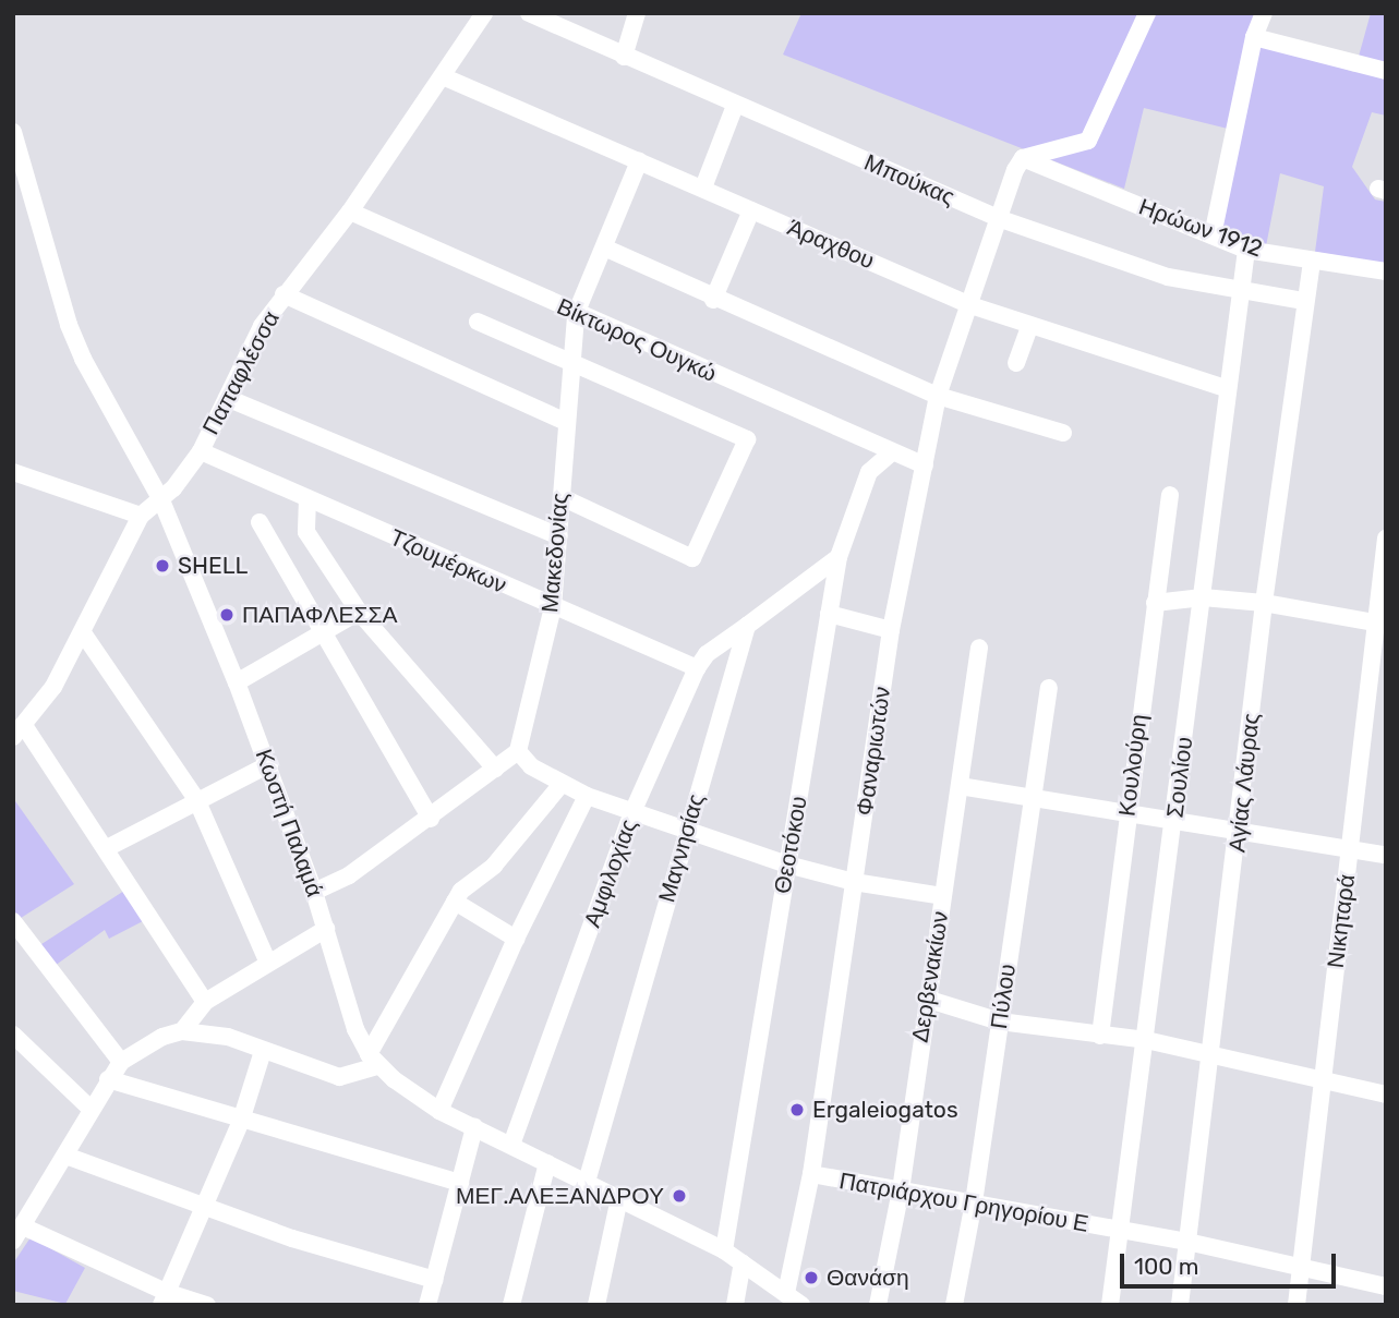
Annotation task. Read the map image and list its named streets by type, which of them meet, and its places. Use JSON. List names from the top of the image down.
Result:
{
  "streets": {
    "street": [
      "Μπούκας",
      "Ηρώων 1912",
      "Άραχθου",
      "Βίκτωρος Ουγκώ",
      "Παπαφλέσσα",
      "Μακεδονίας",
      "Τζουμέρκων",
      "Φαναριωτών",
      "Κουλούρη",
      "Σουλίου",
      "Αγίας Λάυρας",
      "Κωστή Παλαμά",
      "Θεοτόκου",
      "Μαγνησίας",
      "Αμφιλοχίας",
      "Νικηταρά",
      "Δερβενακίων",
      "Πύλου",
      "Πατριάρχου Γρηγορίου Ε"
    ]
  },
  "crossings": [
    ["Μπούκας", "Φαναριωτών"],
    ["Μπούκας", "Σουλίου"],
    ["Μπούκας", "Αγίας Λάυρας"],
    ["Ηρώων 1912", "Φαναριωτών"],
    ["Ηρώων 1912", "Σουλίου"],
    ["Ηρώων 1912", "Αγίας Λάυρας"],
    ["Άραχθου", "Παπαφλέσσα"],
    ["Άραχθου", "Μακεδονίας"],
    ["Άραχθου", "Φαναριωτών"],
    ["Άραχθου", "Σουλίου"],
    ["Βίκτωρος Ουγκώ", "Παπαφλέσσα"],
    ["Βίκτωρος Ουγκώ", "Μακεδονίας"],
    ["Βίκτωρος Ουγκώ", "Φαναριωτών"],
    ["Βίκτωρος Ουγκώ", "Θεοτόκου"],
    ["Παπαφλέσσα", "Τζουμέρκων"],
    ["Παπαφλέσσα", "Κωστή Παλαμά"],
    ["Μακεδονίας", "Τζουμέρκων"],
    ["Τζουμέρκων", "Αμφιλοχίας"],
    ["Φαναριωτών", "Κωστή Παλαμά"],
    ["Φαναριωτών", "Πατριάρχου Γρηγορίου Ε"],
    ["Σουλίου", "Πατριάρχου Γρηγορίου Ε"],
    ["Αγίας Λάυρας", "Πατριάρχου Γρηγορίου Ε"],
    ["Κωστή Παλαμά", "Θεοτόκου"],
    ["Κωστή Παλαμά", "Μαγνησίας"],
    ["Κωστή Παλαμά", "Αμφιλοχίας"],
    ["Μαγνησίας", "Αμφιλοχίας"],
    ["Νικηταρά", "Πατριάρχου Γρηγορίου Ε"],
    ["Δερβενακίων", "Πατριάρχου Γρηγορίου Ε"],
    ["Πύλου", "Πατριάρχου Γρηγορίου Ε"]
  ],
  "places": [
    "SHELL",
    "ΠΑΠΑΦΛΕΣΣΑ",
    "Ergaleiogatos",
    "ΜΕΓ.ΑΛΕΞΑΝΔΡΟΥ",
    "Θανάση"
  ],
  "scale_bar": "100 m"
}
